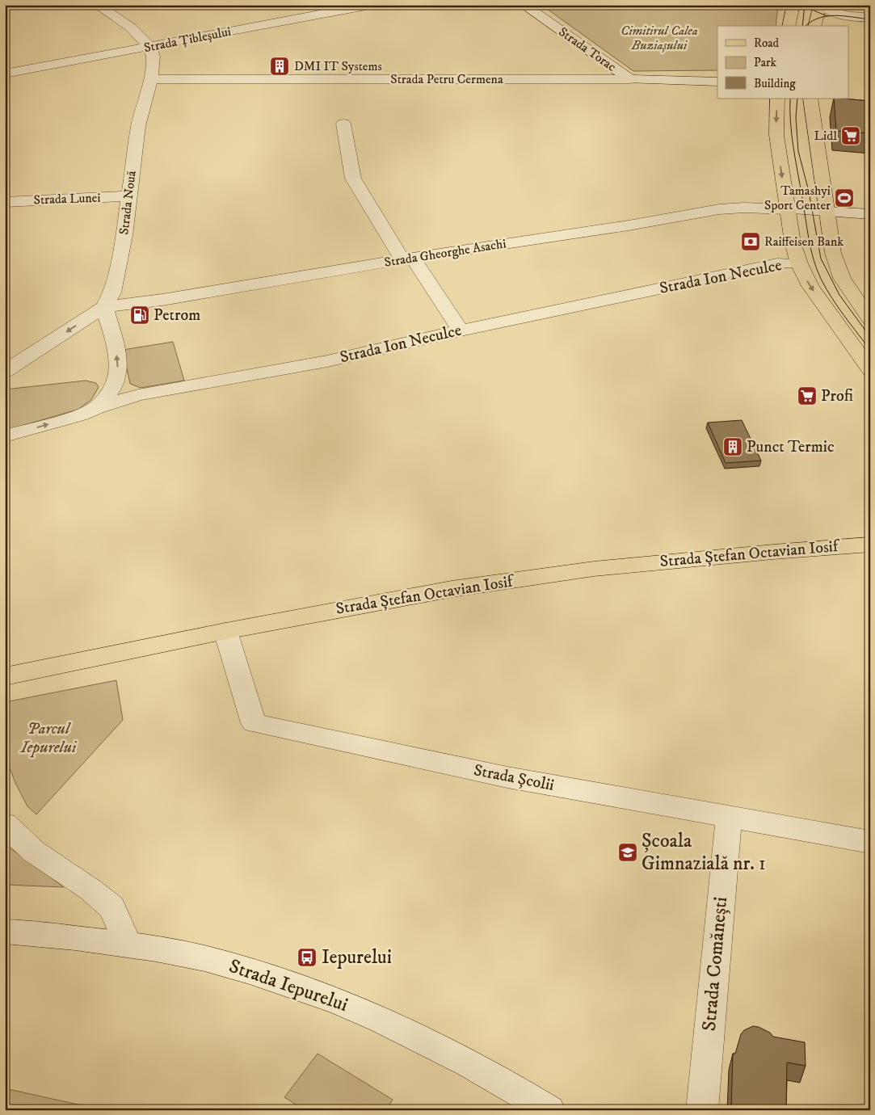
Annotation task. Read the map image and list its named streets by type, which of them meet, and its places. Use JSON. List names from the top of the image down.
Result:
{
  "streets": {
    "main road": ["Strada Ștefan Octavian Iosif"],
    "street": [
      "Strada Țibleșului",
      "Strada Torac",
      "Strada Petru Cermena",
      "Strada Lunei",
      "Strada Nouă",
      "Strada Gheorghe Asachi",
      "Strada Ion Neculce",
      "Strada Școlii",
      "Strada Comănești",
      "Strada Iepurelui"
    ]
  },
  "crossings": [
    ["Strada Țibleșului", "Strada Nouă"],
    ["Strada Torac", "Strada Petru Cermena"],
    ["Strada Petru Cermena", "Strada Nouă"],
    ["Strada Lunei", "Strada Nouă"],
    ["Strada Nouă", "Strada Gheorghe Asachi"],
    ["Strada Ștefan Octavian Iosif", "Strada Școlii"],
    ["Strada Școlii", "Strada Comănești"]
  ],
  "parks": ["Cimitirul Calea Buziașului", "Parcul Iepurelui"],
  "places": {
    "building": ["DMI IT Systems", "Punct Termic"],
    "supermarket": ["Lidl", "Profi"],
    "sports": ["Tamashyi Sport Center"],
    "bank": ["Raiffeisen Bank"],
    "fuel station": ["Petrom"],
    "school or university": ["Școala Gimnazială nr. 1"],
    "bus stop": ["Iepurelui"]
  },
  "legend": ["Road", "Park", "Building"]
}
